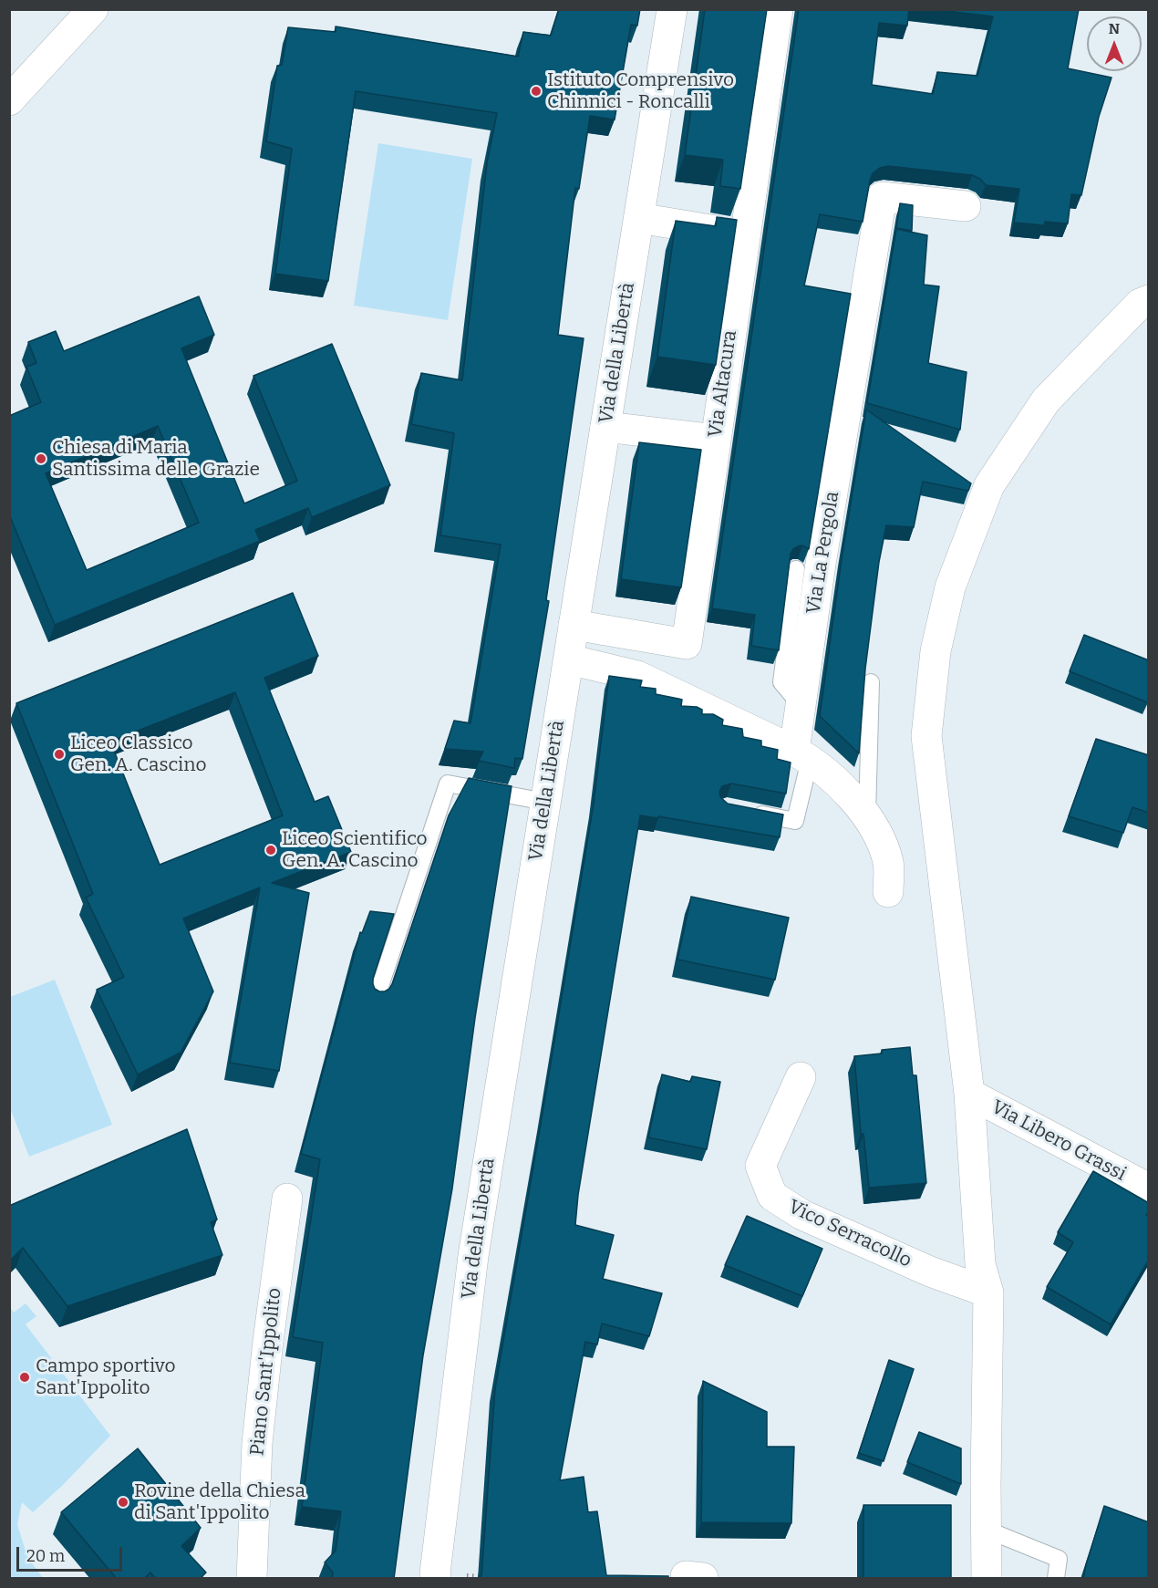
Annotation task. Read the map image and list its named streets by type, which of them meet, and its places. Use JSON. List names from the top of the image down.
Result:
{
  "streets": {
    "street": [
      "Via della Libertà",
      "Via Altacura",
      "Via La Pergola",
      "Via Libero Grassi",
      "Vico Serracollo",
      "Piano Sant'Ippolito"
    ]
  },
  "crossings": [
    ["Via della Libertà", "Via Altacura"]
  ],
  "places": [
    "Istituto Comprensivo Chinnici - Roncalli",
    "Chiesa di Maria Santissima delle Grazie",
    "Liceo Classico Gen. A. Cascino",
    "Liceo Scientifico Gen. A. Cascino",
    "Campo sportivo Sant'Ippolito",
    "Rovine della Chiesa di Sant'Ippolito"
  ],
  "scale_bar": "20 m",
  "north": "top"
}
